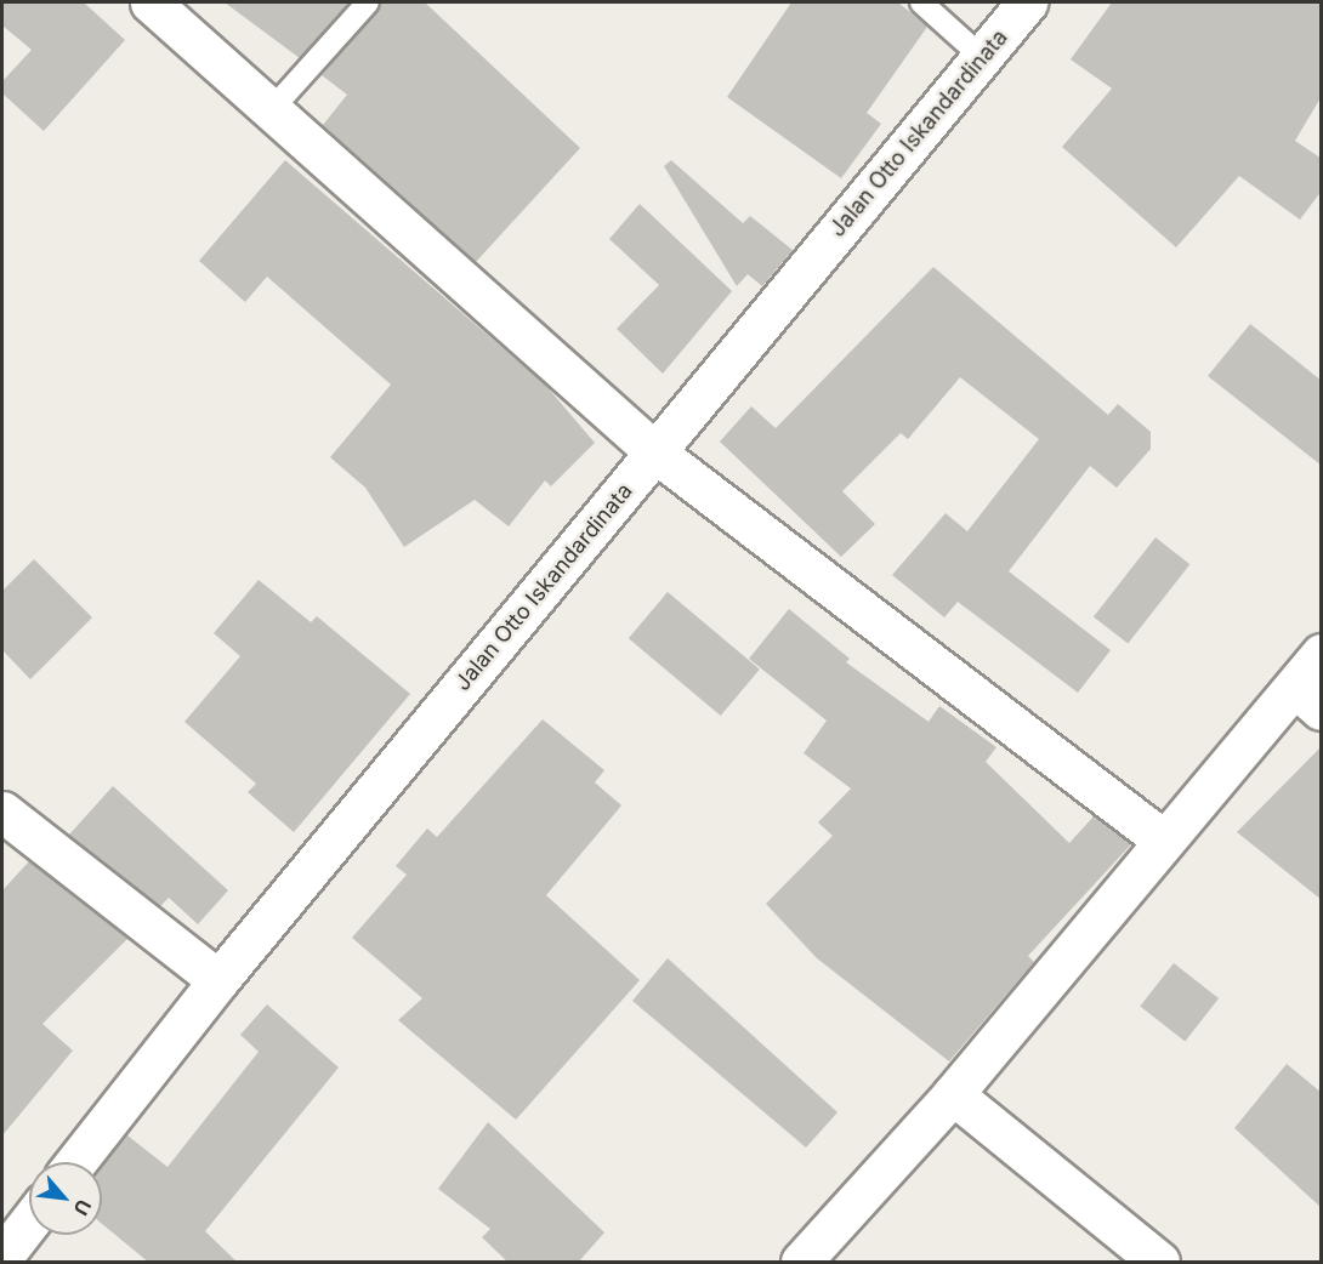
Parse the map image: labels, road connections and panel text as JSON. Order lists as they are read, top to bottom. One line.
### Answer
{"streets":{"street":["Jalan Otto Iskandardinata"]},"north":"bottom right"}
